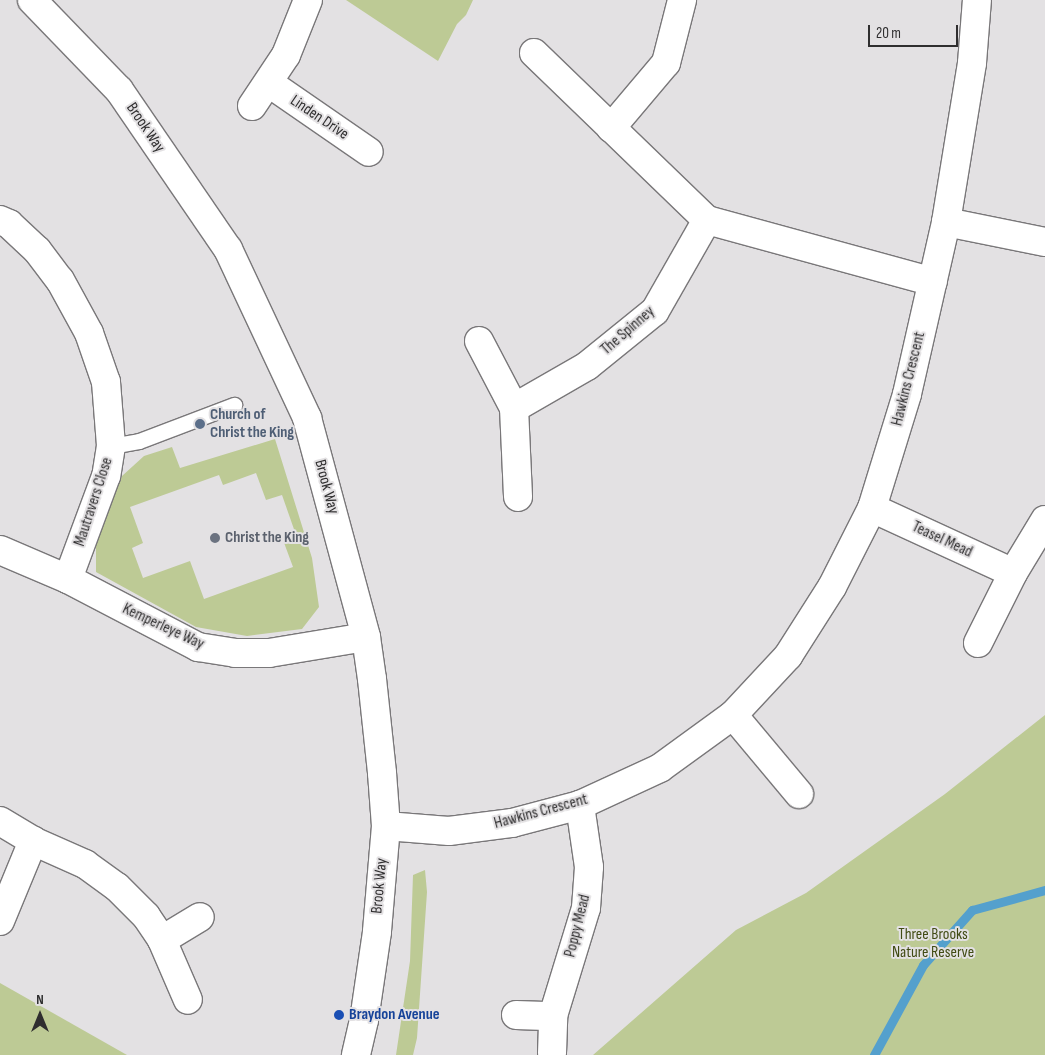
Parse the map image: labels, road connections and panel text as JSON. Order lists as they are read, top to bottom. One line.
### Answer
{"streets":{"street":["Linden Drive","Brook Way","The Spinney","Hawkins Crescent","Mautravers Close","Teasel Mead","Kemperleye Way","Poppy Mead"]},"crossings":[["Brook Way","Hawkins Crescent"],["Brook Way","Kemperleye Way"],["Hawkins Crescent","Teasel Mead"],["Hawkins Crescent","Poppy Mead"],["Mautravers Close","Kemperleye Way"]],"parks":["Three Brooks Nature Reserve"],"places":["Church of Christ the King","Christ the King","Braydon Avenue"],"scale_bar":"20 m","north":"top"}
